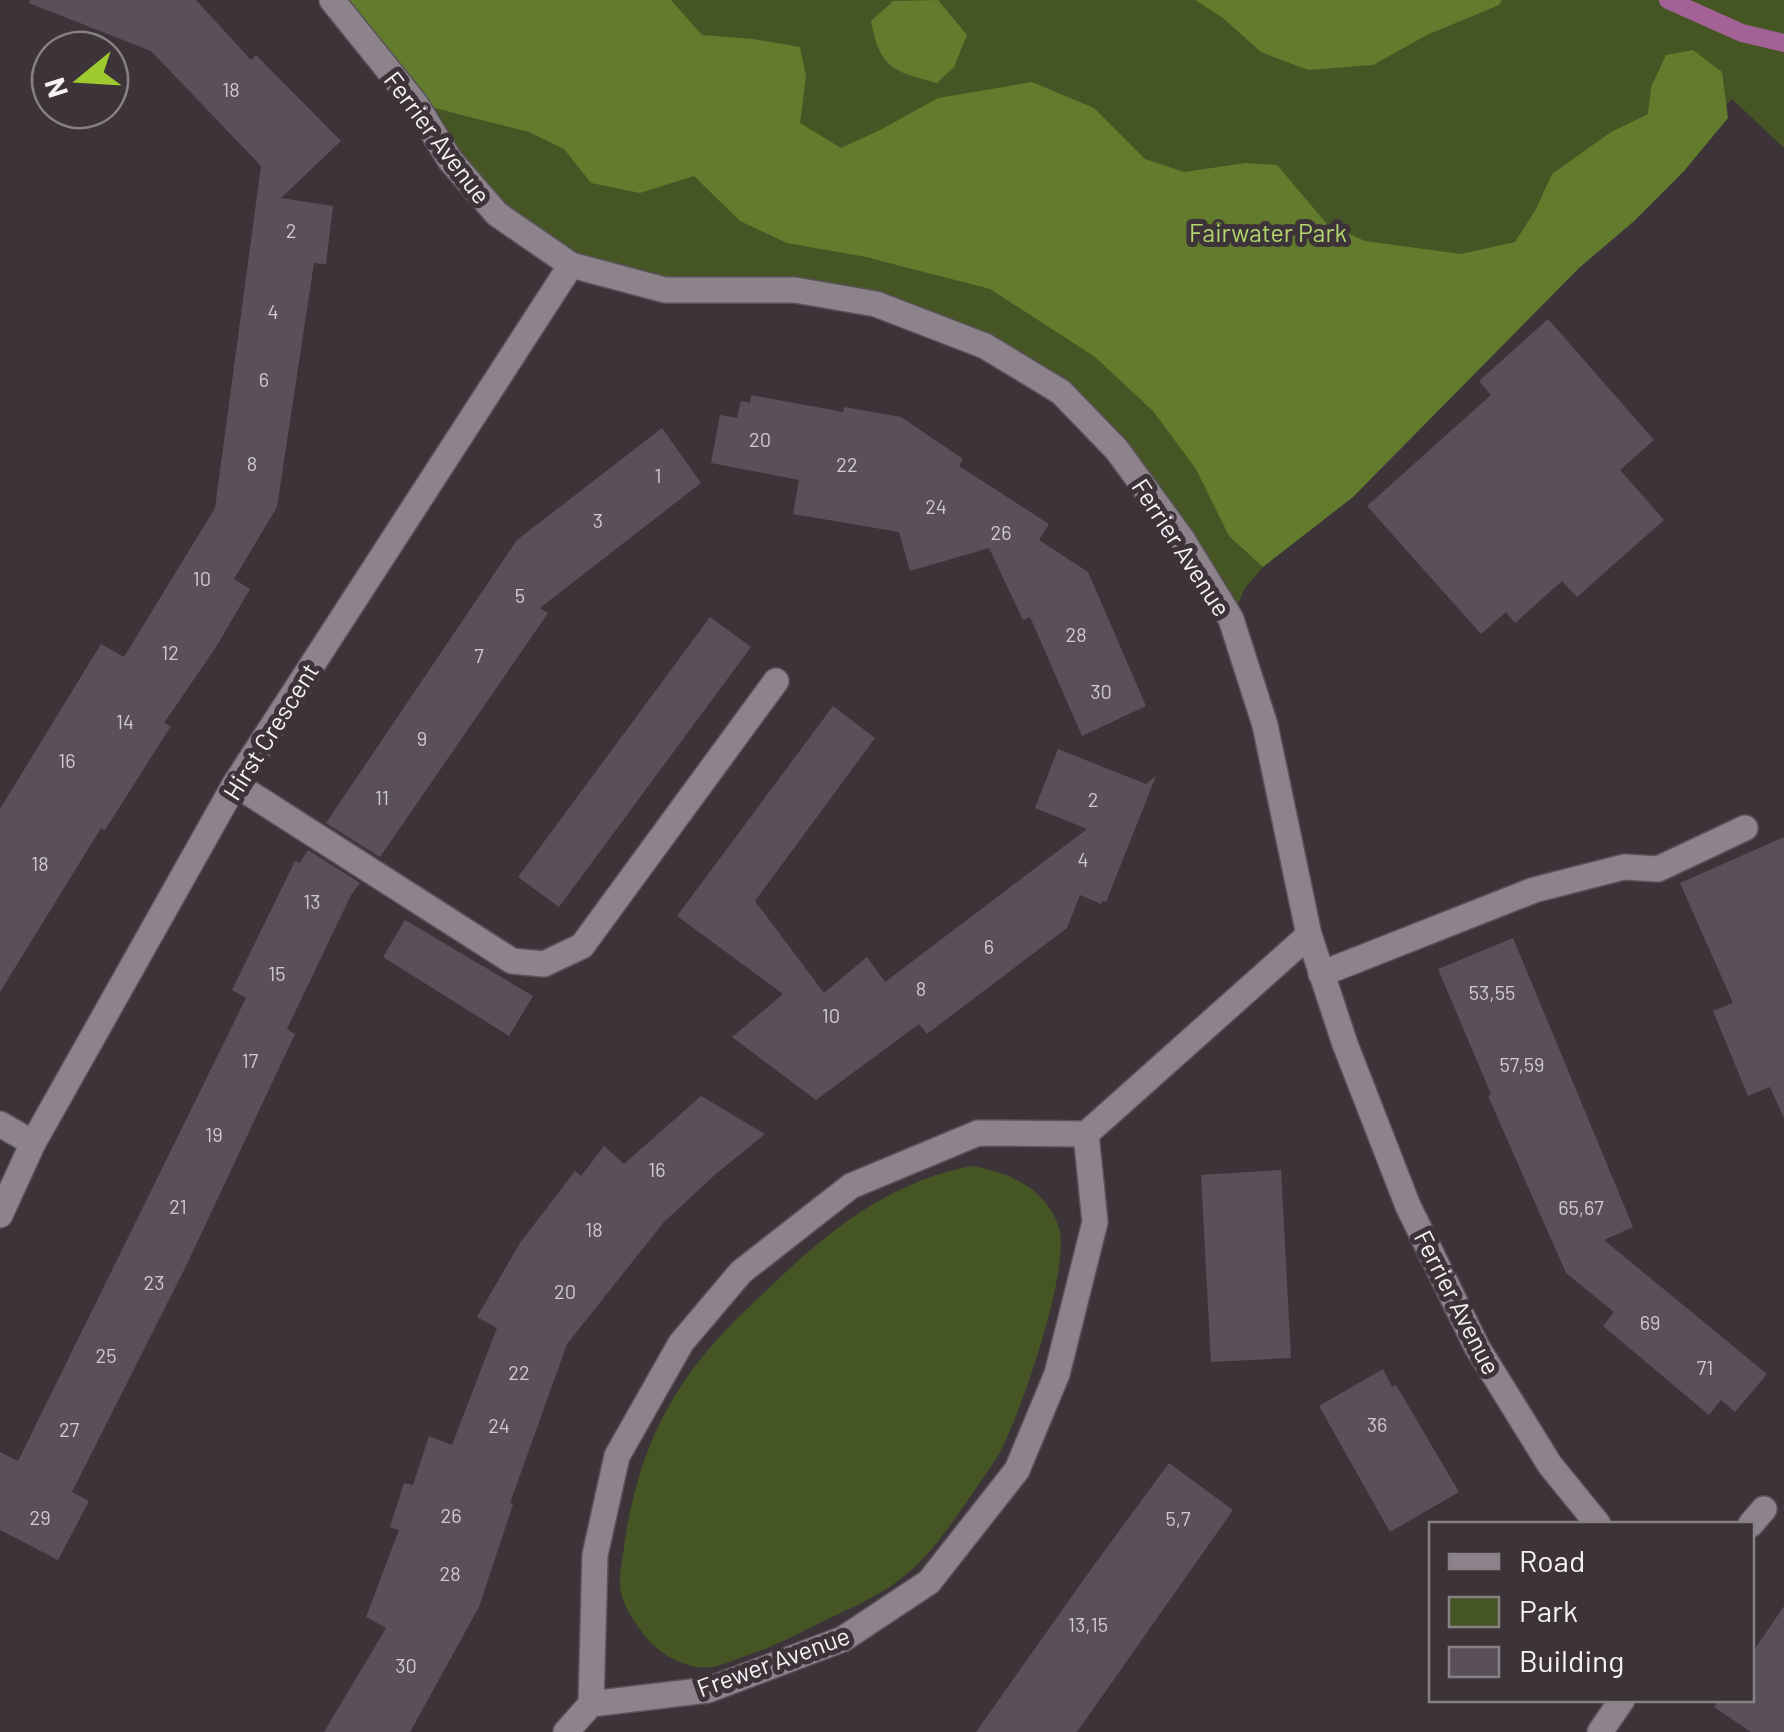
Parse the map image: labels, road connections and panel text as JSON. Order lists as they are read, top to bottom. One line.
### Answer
{"streets":{"street":["Ferrier Avenue","Hirst Crescent","Frewer Avenue"]},"crossings":[["Ferrier Avenue","Hirst Crescent"]],"parks":["Fairwater Park"],"house_numbers":["18","2","4","6","20","8","22","1","24","3","26","10","5","28","12","7","30","14","9","16","11","2","4","18","13","6","15","8","53,55","10","17","57,59","19","16","21","65,67","18","23","20","69","25","71","22","36","24","27","26","29","5,7","28","13,15","30"],"legend":["Road","Park","Building"],"north":"left"}
